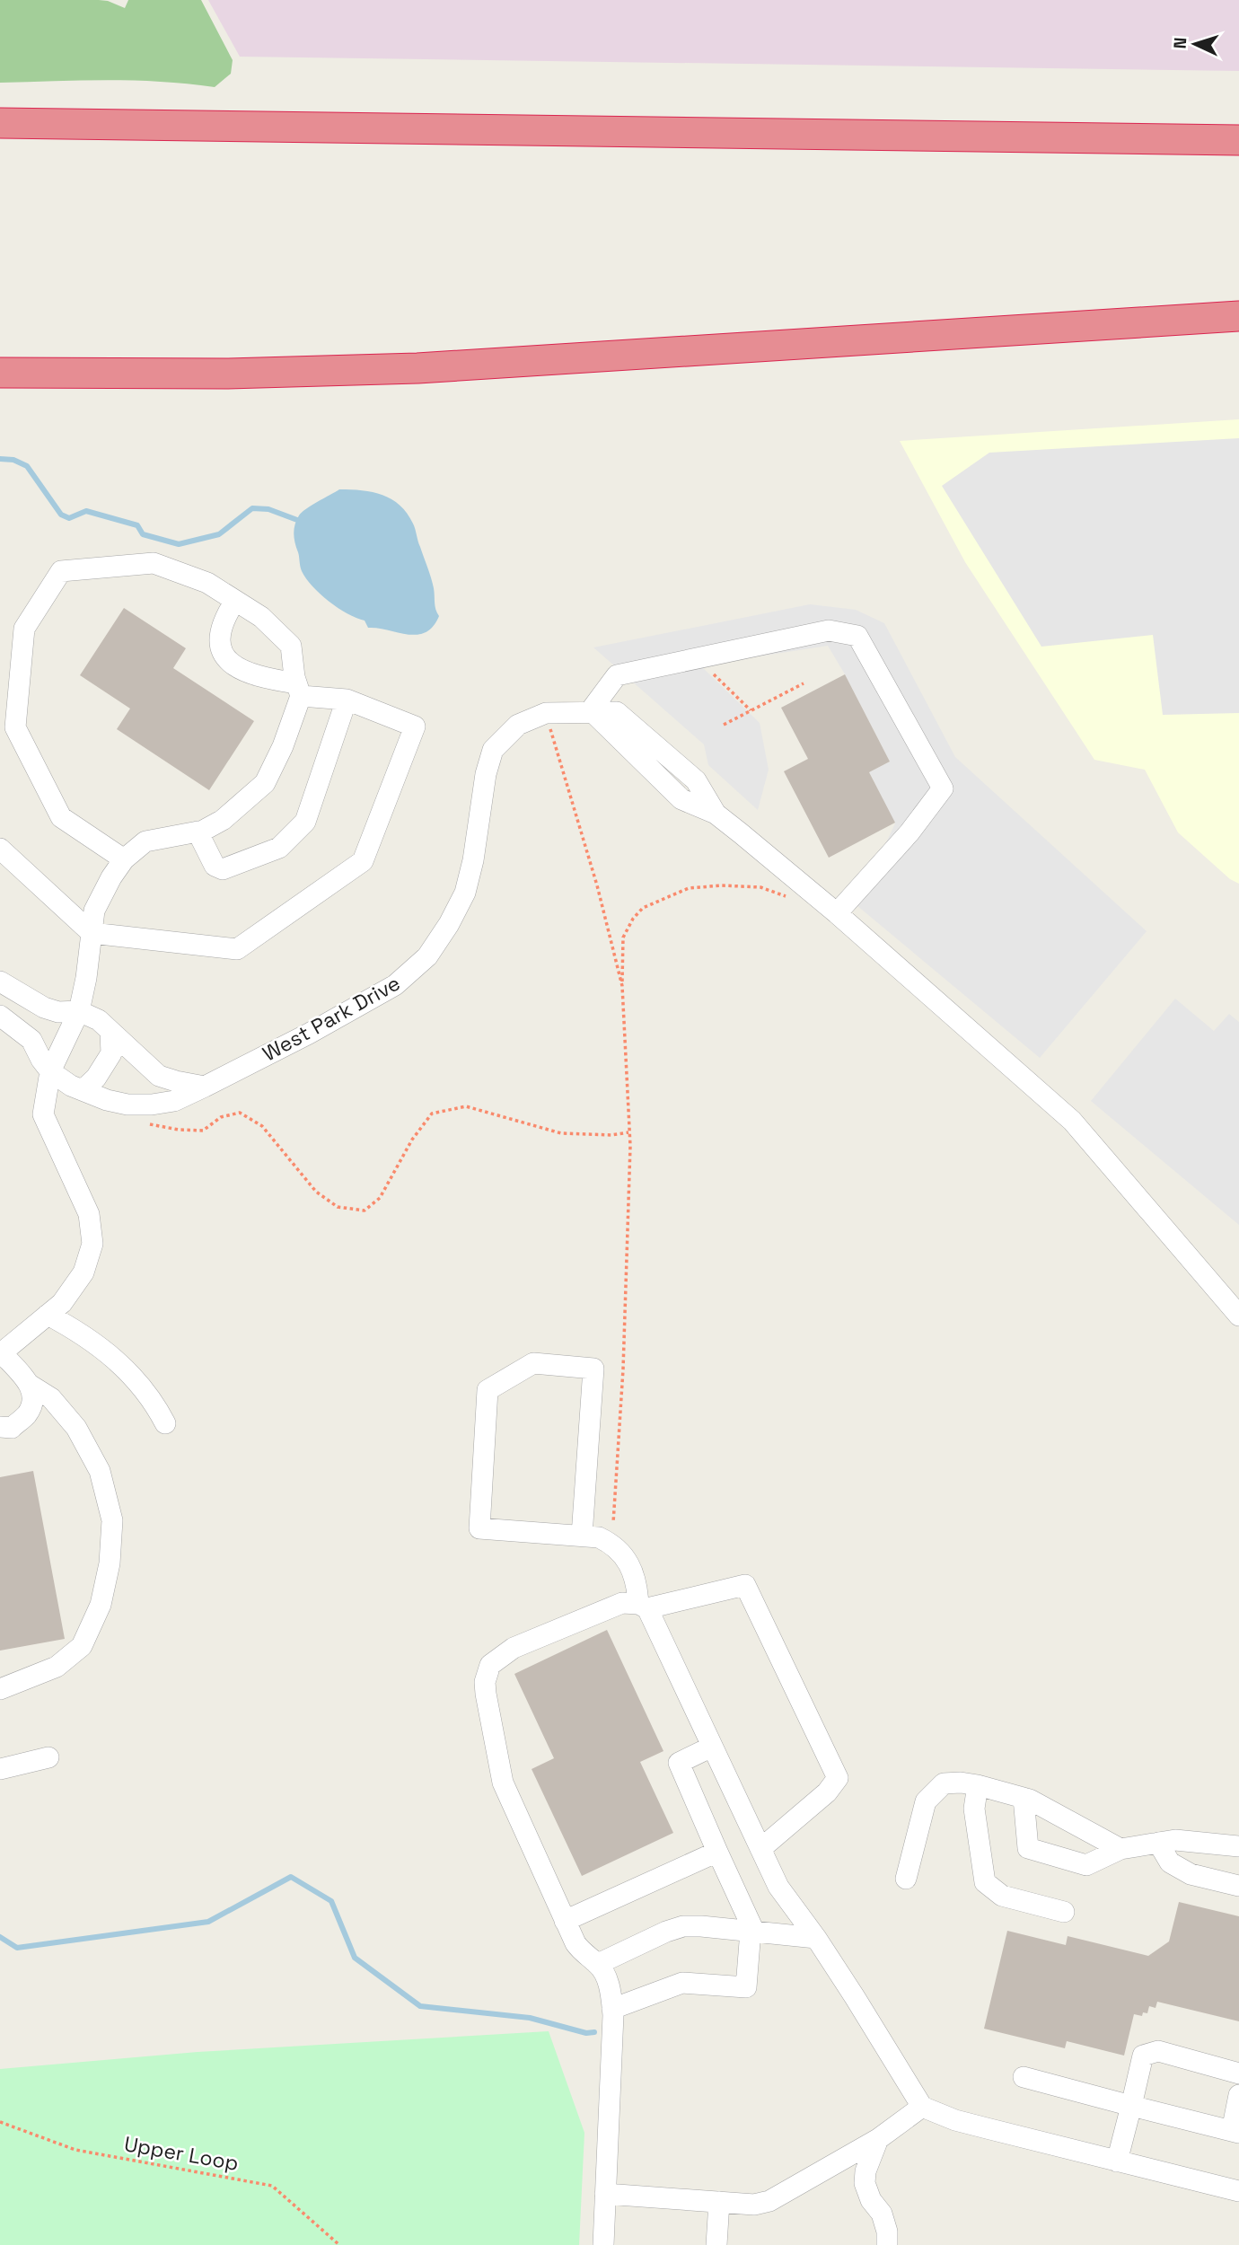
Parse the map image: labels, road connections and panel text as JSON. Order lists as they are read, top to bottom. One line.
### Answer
{"streets":{"street":["West Park Drive"],"path":["Upper Loop"]},"north":"left"}
